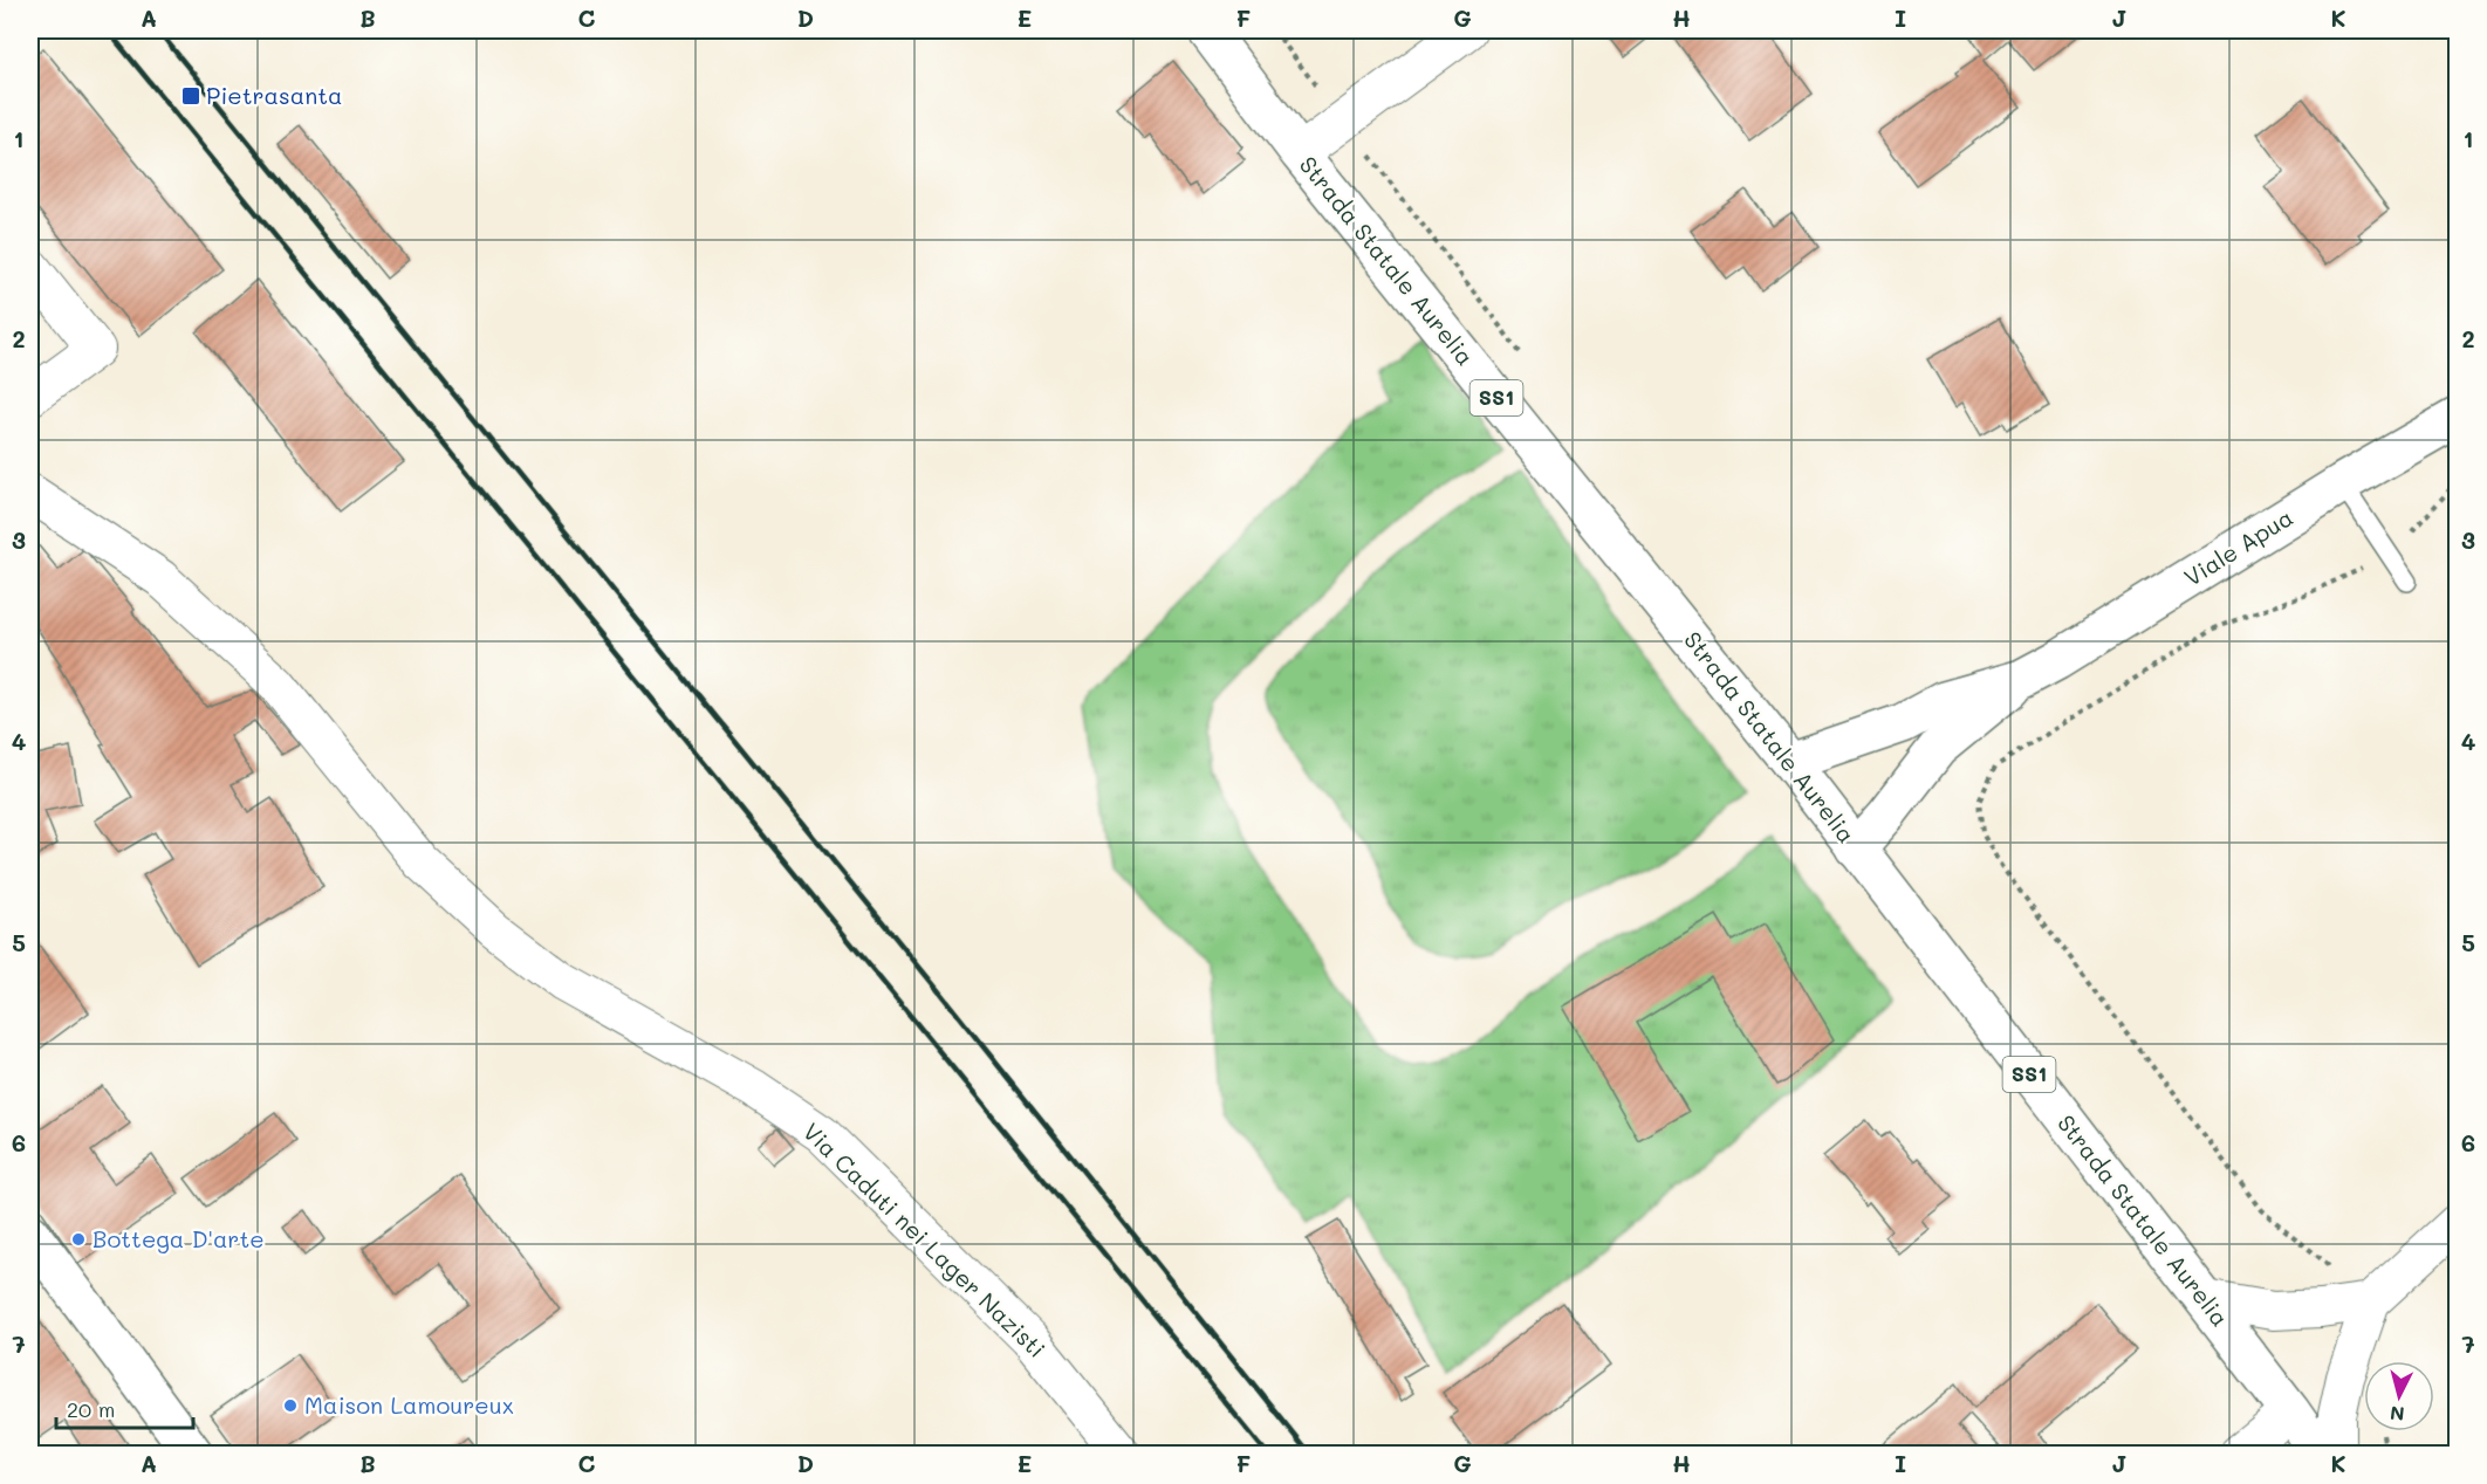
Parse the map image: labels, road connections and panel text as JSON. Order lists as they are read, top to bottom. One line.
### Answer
{"streets":{"main road":["Strada Statale Aurelia","SS1","Viale Apua"],"street":["Via Caduti nei Lager Nazisti"]},"crossings":[["Strada Statale Aurelia","Viale Apua"]],"places":{"transit":["Pietrasanta"],"other":["Bottega D'arte","Maison Lamoureux"]},"scale_bar":"20 m","north":"bottom","grid":{"columns":["A","B","C","D","E","F","G","H","I","J","K"],"rows":["1","2","3","4","5","6","7"]}}
